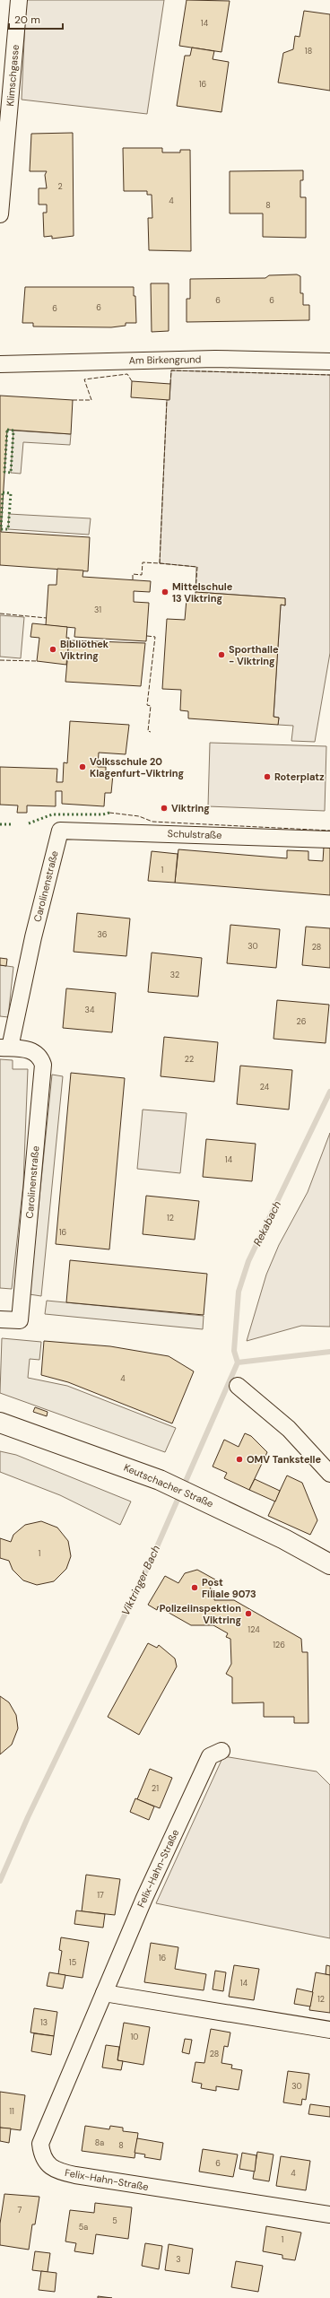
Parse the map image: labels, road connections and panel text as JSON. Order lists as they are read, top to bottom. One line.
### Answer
{"streets":{"main road":["Keutschacher Straße"],"street":["Klimschgasse","Am Birkengrund","Schulstraße","Carolinenstraße","Felix-Hahn-Straße"]},"crossings":[["Schulstraße","Carolinenstraße"]],"water":["Rekabach","Viktringer Bach"],"places":["Mittelschule 13 Viktring","Bibliothek Viktring","Sporthalle - Viktring","Volksschule 20 Klagenfurt-Viktring","Roterplatz","Viktring","OMV Tankstelle","Post Filiale 9073","Polizeiinspektion Viktring"],"house_numbers":["14","18","16","2","4","8","6","6","6","6","31","1","36","30","28","32","34","26","22","24","14","12","16","4","1","124","126","21","17","16","15","14","12","13","10","28","30","11","8a","8","6","4","7","5","5a","1","3"],"scale_bar":"20 m"}
